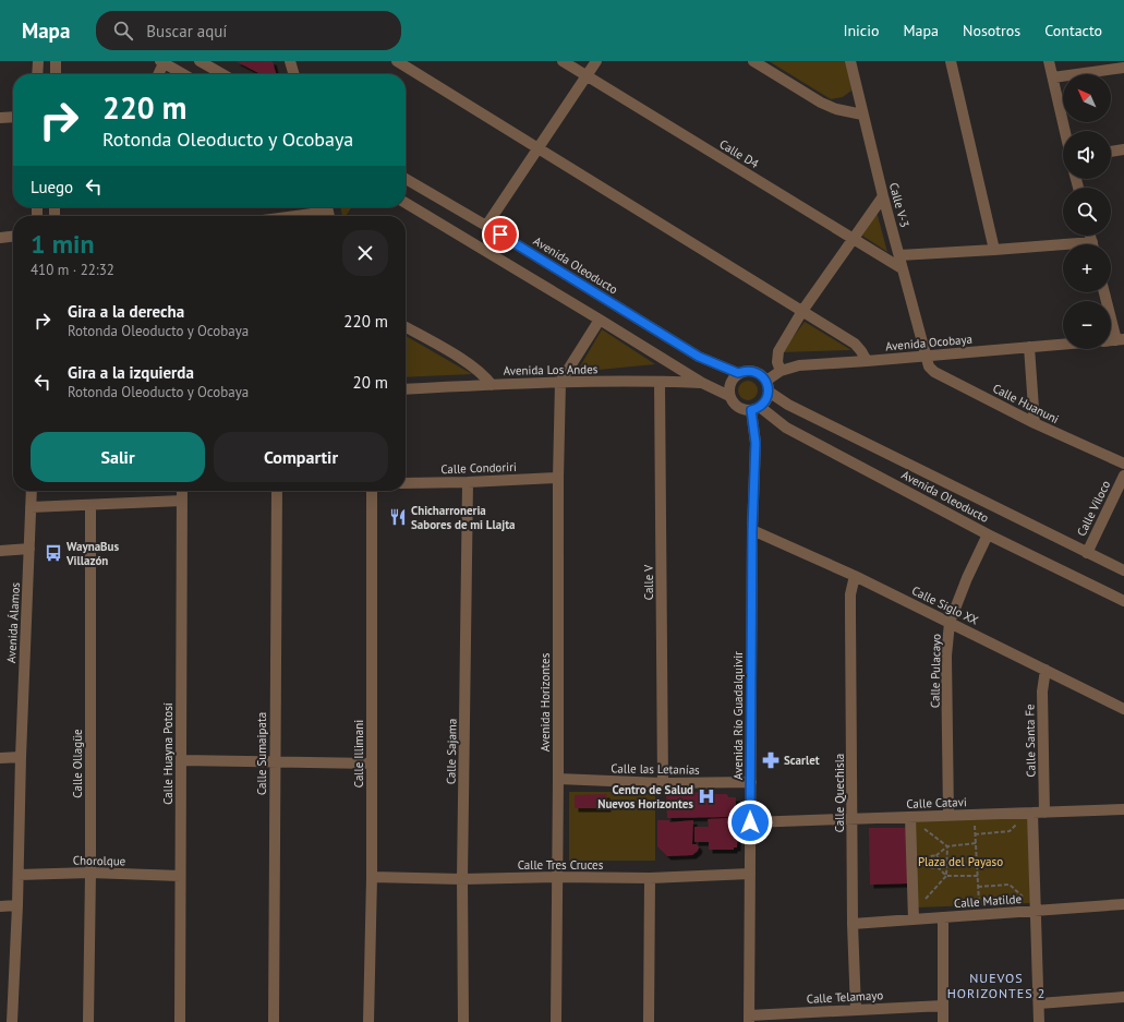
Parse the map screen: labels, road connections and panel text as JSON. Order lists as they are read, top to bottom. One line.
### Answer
{"streets":{"street":["Calle D4","Calle V-3","Avenida Oleoducto","Avenida Ocobaya","Avenida Los Andes","Calle Huanuni","Calle Condoriri","Calle Viloco","Calle V","Calle Siglo XX","Avenida Álamos","Calle Pulacayo","Avenida Horizontes","Avenida Río Guadalquivir","Calle Santa Fe","Calle Sajama","Calle Huayna Potosí","Calle Sumaipata","Calle Illimani","Calle Ollagüe","Calle las Letanías","Calle Quechisla","Calle Catavi","Chorolque","Calle Tres Cruces","Calle Matilde","Calle Telamayo"]},"crossings":[["Calle D4","Calle V-3"],["Calle V-3","Avenida Ocobaya"],["Calle V-3","Calle Huanuni"],["Avenida Oleoducto","Avenida Ocobaya"],["Avenida Oleoducto","Calle Viloco"],["Avenida Oleoducto","Calle Pulacayo"],["Avenida Oleoducto","Avenida Río Guadalquivir"],["Avenida Ocobaya","Calle Huanuni"],["Avenida Ocobaya","Avenida Río Guadalquivir"],["Avenida Los Andes","Calle V"],["Avenida Los Andes","Avenida Horizontes"],["Calle Condoriri","Avenida Horizontes"],["Calle Condoriri","Calle Sajama"],["Calle V","Calle las Letanías"],["Calle Siglo XX","Calle Pulacayo"],["Calle Siglo XX","Avenida Río Guadalquivir"],["Calle Siglo XX","Calle Santa Fe"],["Calle Siglo XX","Calle Quechisla"],["Avenida Álamos","Chorolque"],["Calle Pulacayo","Calle Catavi"],["Avenida Horizontes","Calle las Letanías"],["Avenida Horizontes","Calle Tres Cruces"],["Avenida Río Guadalquivir","Calle las Letanías"],["Avenida Río Guadalquivir","Calle Catavi"],["Avenida Río Guadalquivir","Calle Tres Cruces"],["Avenida Río Guadalquivir","Calle Telamayo"],["Calle Santa Fe","Calle Catavi"],["Calle Sajama","Calle Tres Cruces"],["Calle Huayna Potosí","Chorolque"],["Calle Illimani","Calle Tres Cruces"],["Calle Ollagüe","Chorolque"],["Calle Quechisla","Calle Catavi"],["Calle Quechisla","Calle Matilde"],["Calle Quechisla","Calle Telamayo"]],"districts":["NUEVOS HORIZONTES 2"],"parks":["Plaza del Payaso"],"places":{"restaurant":["Chicharroneria Sabores de mi Llajta"],"bus stop":["WaynaBus Villazón"],"pharmacy":["Scarlet"],"hospital":["Centro de Salud Nuevos Horizontes"]},"north":"top left","page":{"header":"Mapa","search":"Buscar aquí","nav":["Inicio","Mapa","Nosotros","Contacto"],"map_buttons":["+","−"],"turn":["220 m","Rotonda Oleoducto y Ocobaya"],"then":"Luego","heading":["1 min","410 m · 22:32"],"list":[{"name":"Gira a la derecha","note":"Rotonda Oleoducto y Ocobaya","value":"220 m"},{"name":"Gira a la izquierda","note":"Rotonda Oleoducto y Ocobaya","value":"20 m"}],"buttons":["Salir","Compartir"]}}
